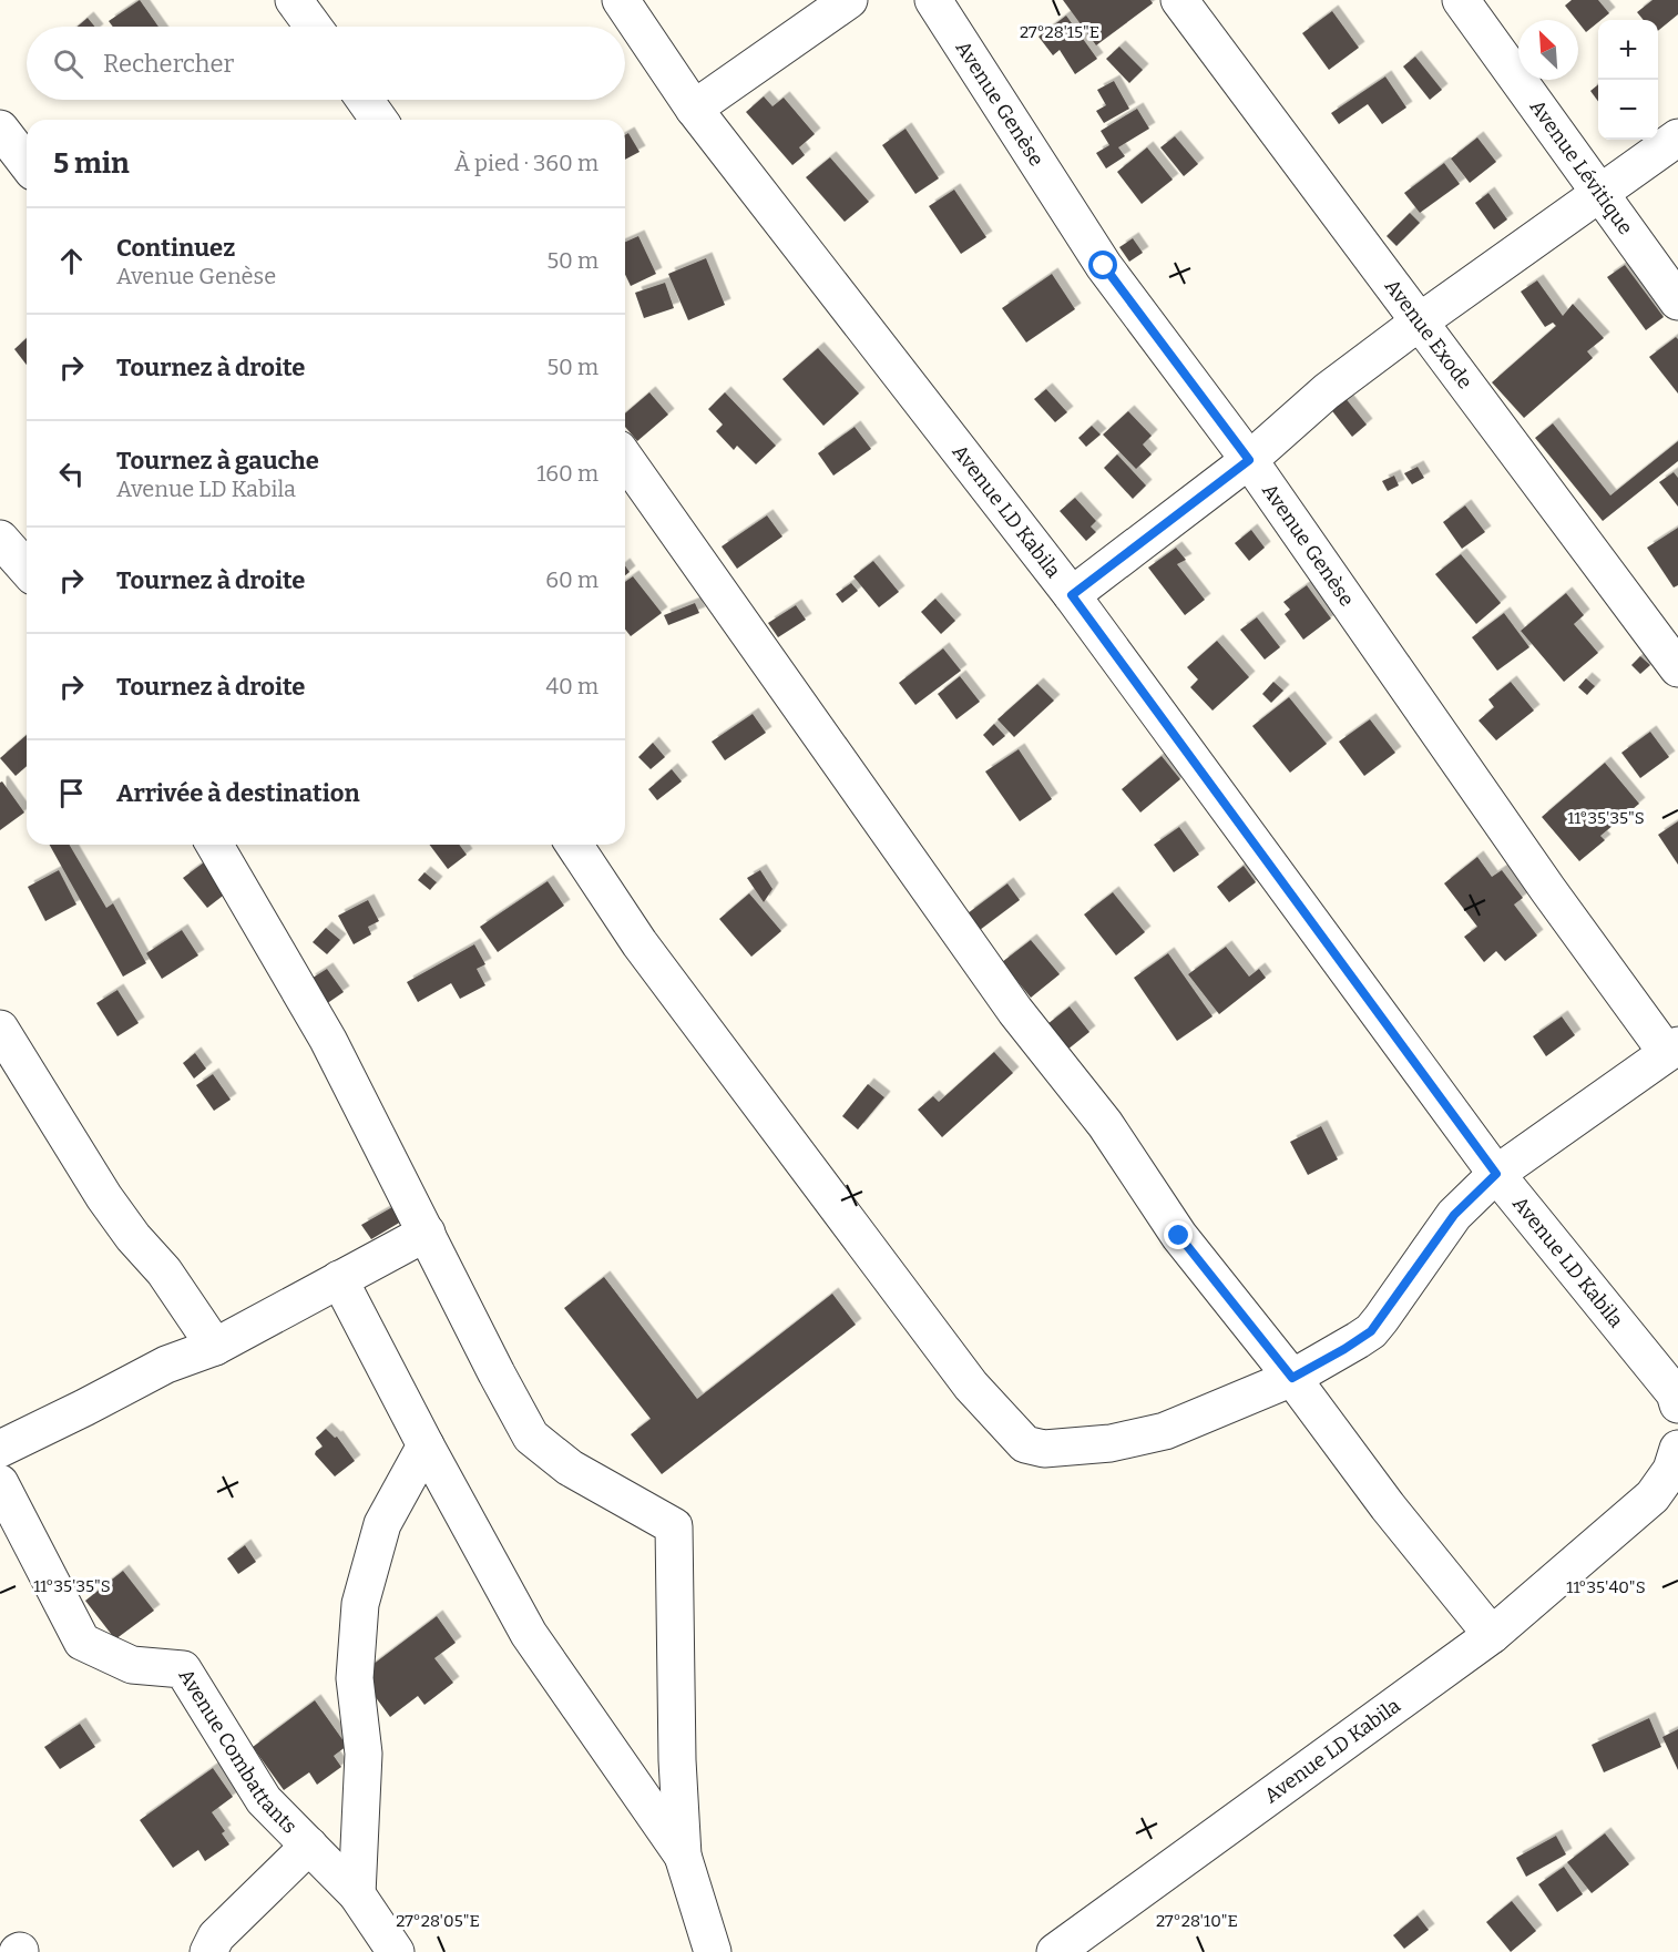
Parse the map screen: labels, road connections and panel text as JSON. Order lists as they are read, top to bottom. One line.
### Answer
{"streets":{"street":["Avenue Genèse","Avenue Lévitique","Avenue Exode","Avenue LD Kabila","Avenue Combattants"]},"north":"top left","page":{"map_buttons":["+","−"],"search":"Rechercher","heading":["5 min","À pied · 360 m"],"list":[["Continuez","Avenue Genèse","50 m"],["Tournez à droite","50 m"],["Tournez à gauche","Avenue LD Kabila","160 m"],["Tournez à droite","60 m"],["Tournez à droite","40 m"],"Arrivée à destination"]},"coordinates":["27°28'15\"E","11°35'35\"S","11°35'40\"S","27°28'05\"E","27°28'10\"E"]}
